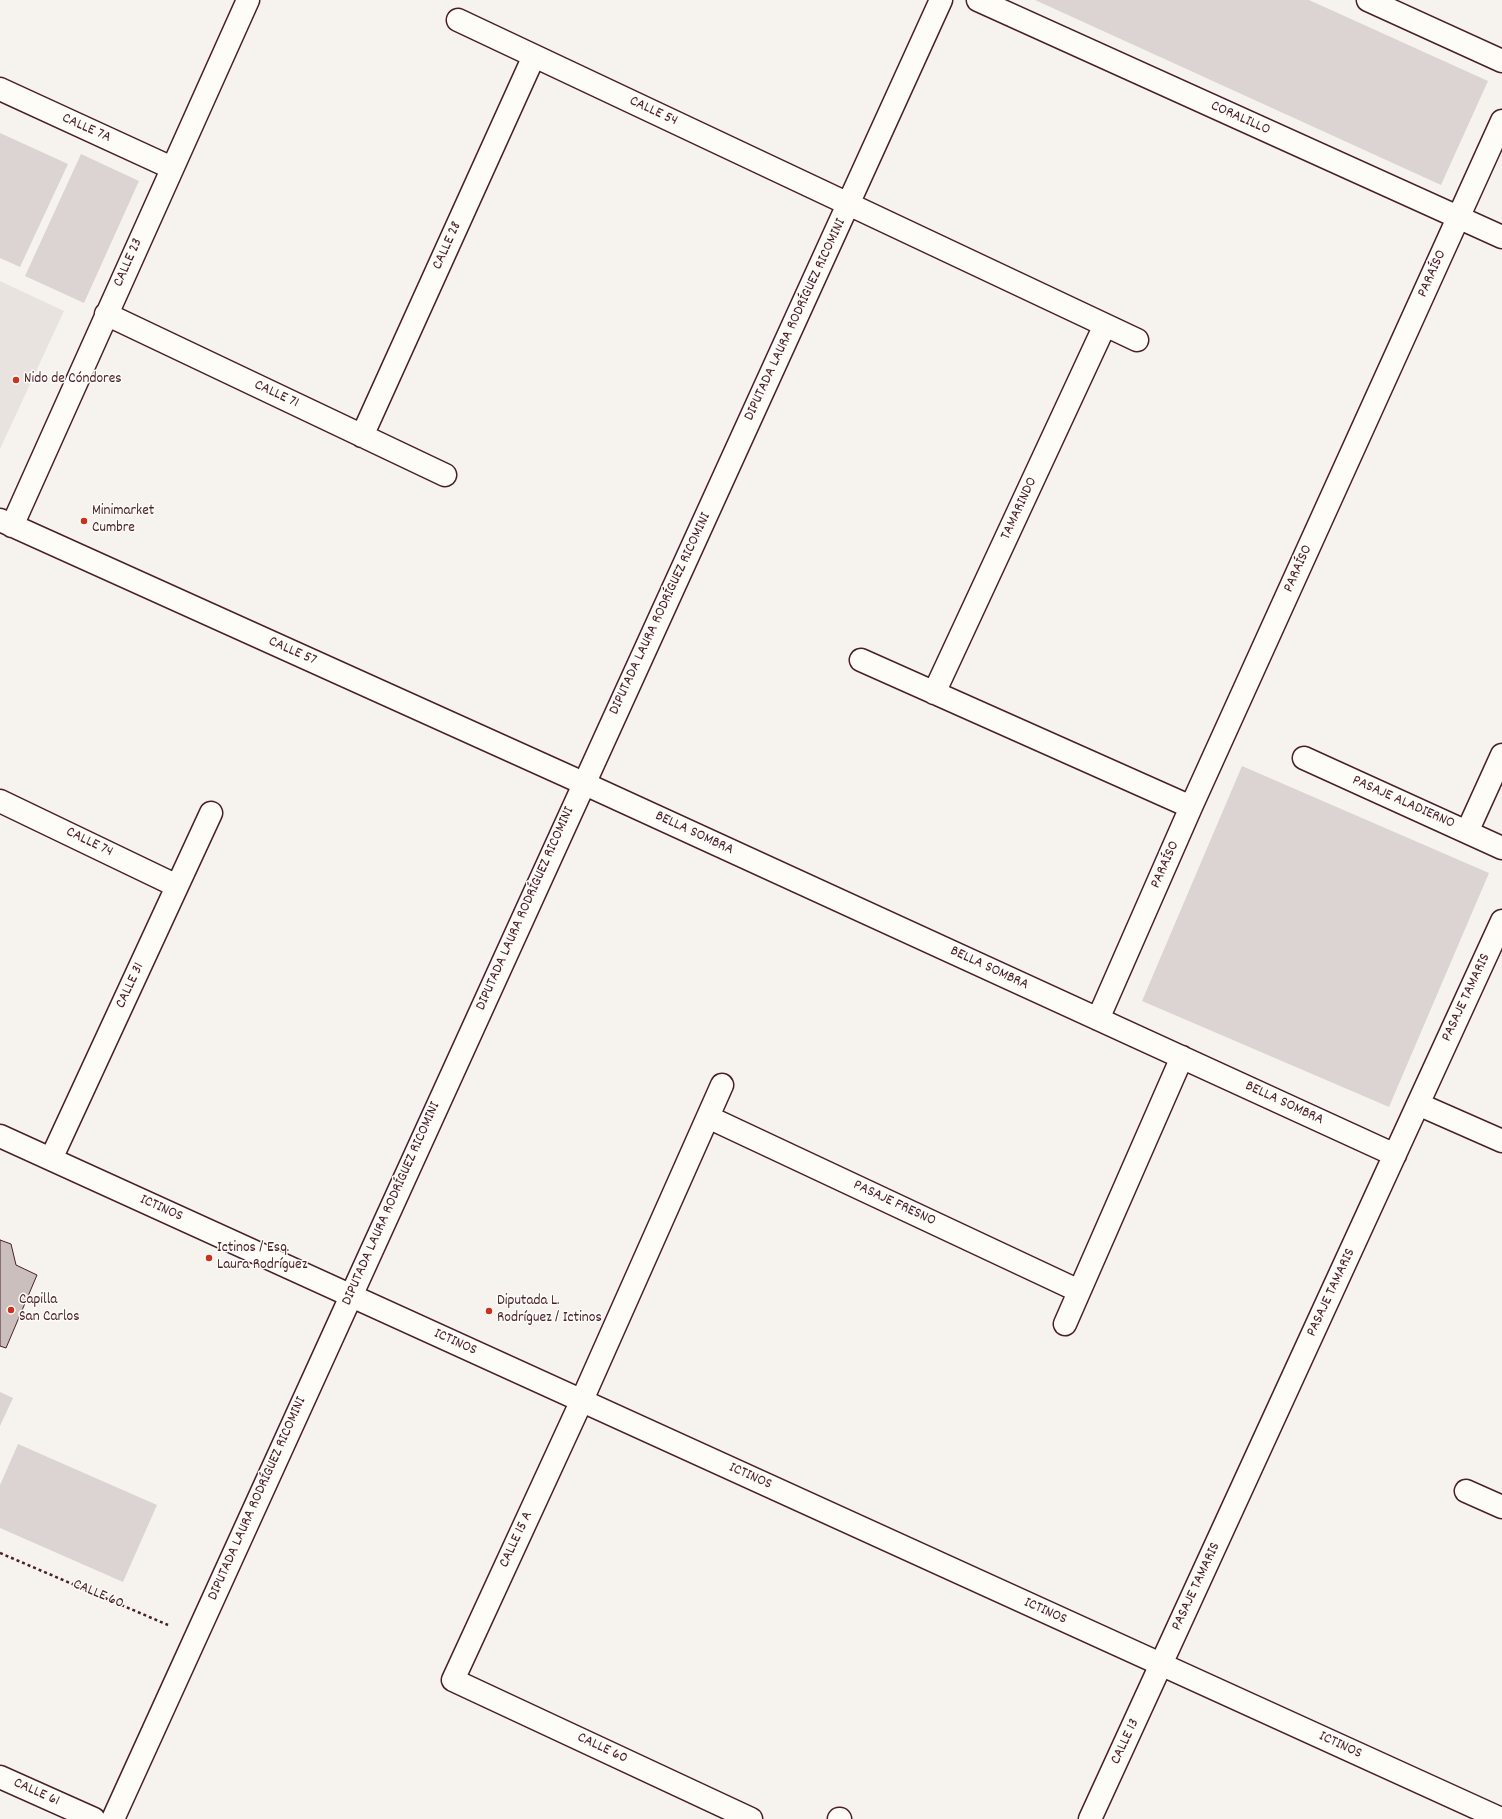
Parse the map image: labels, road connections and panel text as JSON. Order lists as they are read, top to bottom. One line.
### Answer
{"streets":{"street":["CALLE 54","CORALILLO","CALLE 7A","CALLE 28","CALLE 23","PARAÍSO","DIPUTADA LAURA RODRÍGUEZ RICOMINI","CALLE 71","TAMARINDO","CALLE 57","PASAJE ALADIERNO","BELLA SOMBRA","CALLE 74","CALLE 31","PASAJE TAMARIS","PASAJE FRESNO","ICTINOS","CALLE 15 A","CALLE 60","CALLE 13","CALLE 61"]},"crossings":[["CALLE 54","CALLE 28"],["CALLE 54","DIPUTADA LAURA RODRÍGUEZ RICOMINI"],["CORALILLO","PARAÍSO"],["CALLE 7A","CALLE 23"],["CALLE 28","CALLE 71"],["CALLE 23","CALLE 71"],["CALLE 23","CALLE 57"],["PARAÍSO","BELLA SOMBRA"],["DIPUTADA LAURA RODRÍGUEZ RICOMINI","CALLE 57"],["DIPUTADA LAURA RODRÍGUEZ RICOMINI","BELLA SOMBRA"],["DIPUTADA LAURA RODRÍGUEZ RICOMINI","ICTINOS"],["DIPUTADA LAURA RODRÍGUEZ RICOMINI","CALLE 60"],["CALLE 57","BELLA SOMBRA"],["BELLA SOMBRA","PASAJE TAMARIS"],["CALLE 74","CALLE 31"],["CALLE 31","ICTINOS"],["PASAJE TAMARIS","ICTINOS"],["PASAJE TAMARIS","CALLE 13"],["ICTINOS","CALLE 15 A"],["ICTINOS","CALLE 13"],["CALLE 15 A","CALLE 60"]],"places":["Nido de Cóndores","Minimarket Cumbre","Ictinos / Esq. Laura Rodríguez","Capilla San Carlos","Diputada L. Rodríguez / Ictinos"]}
